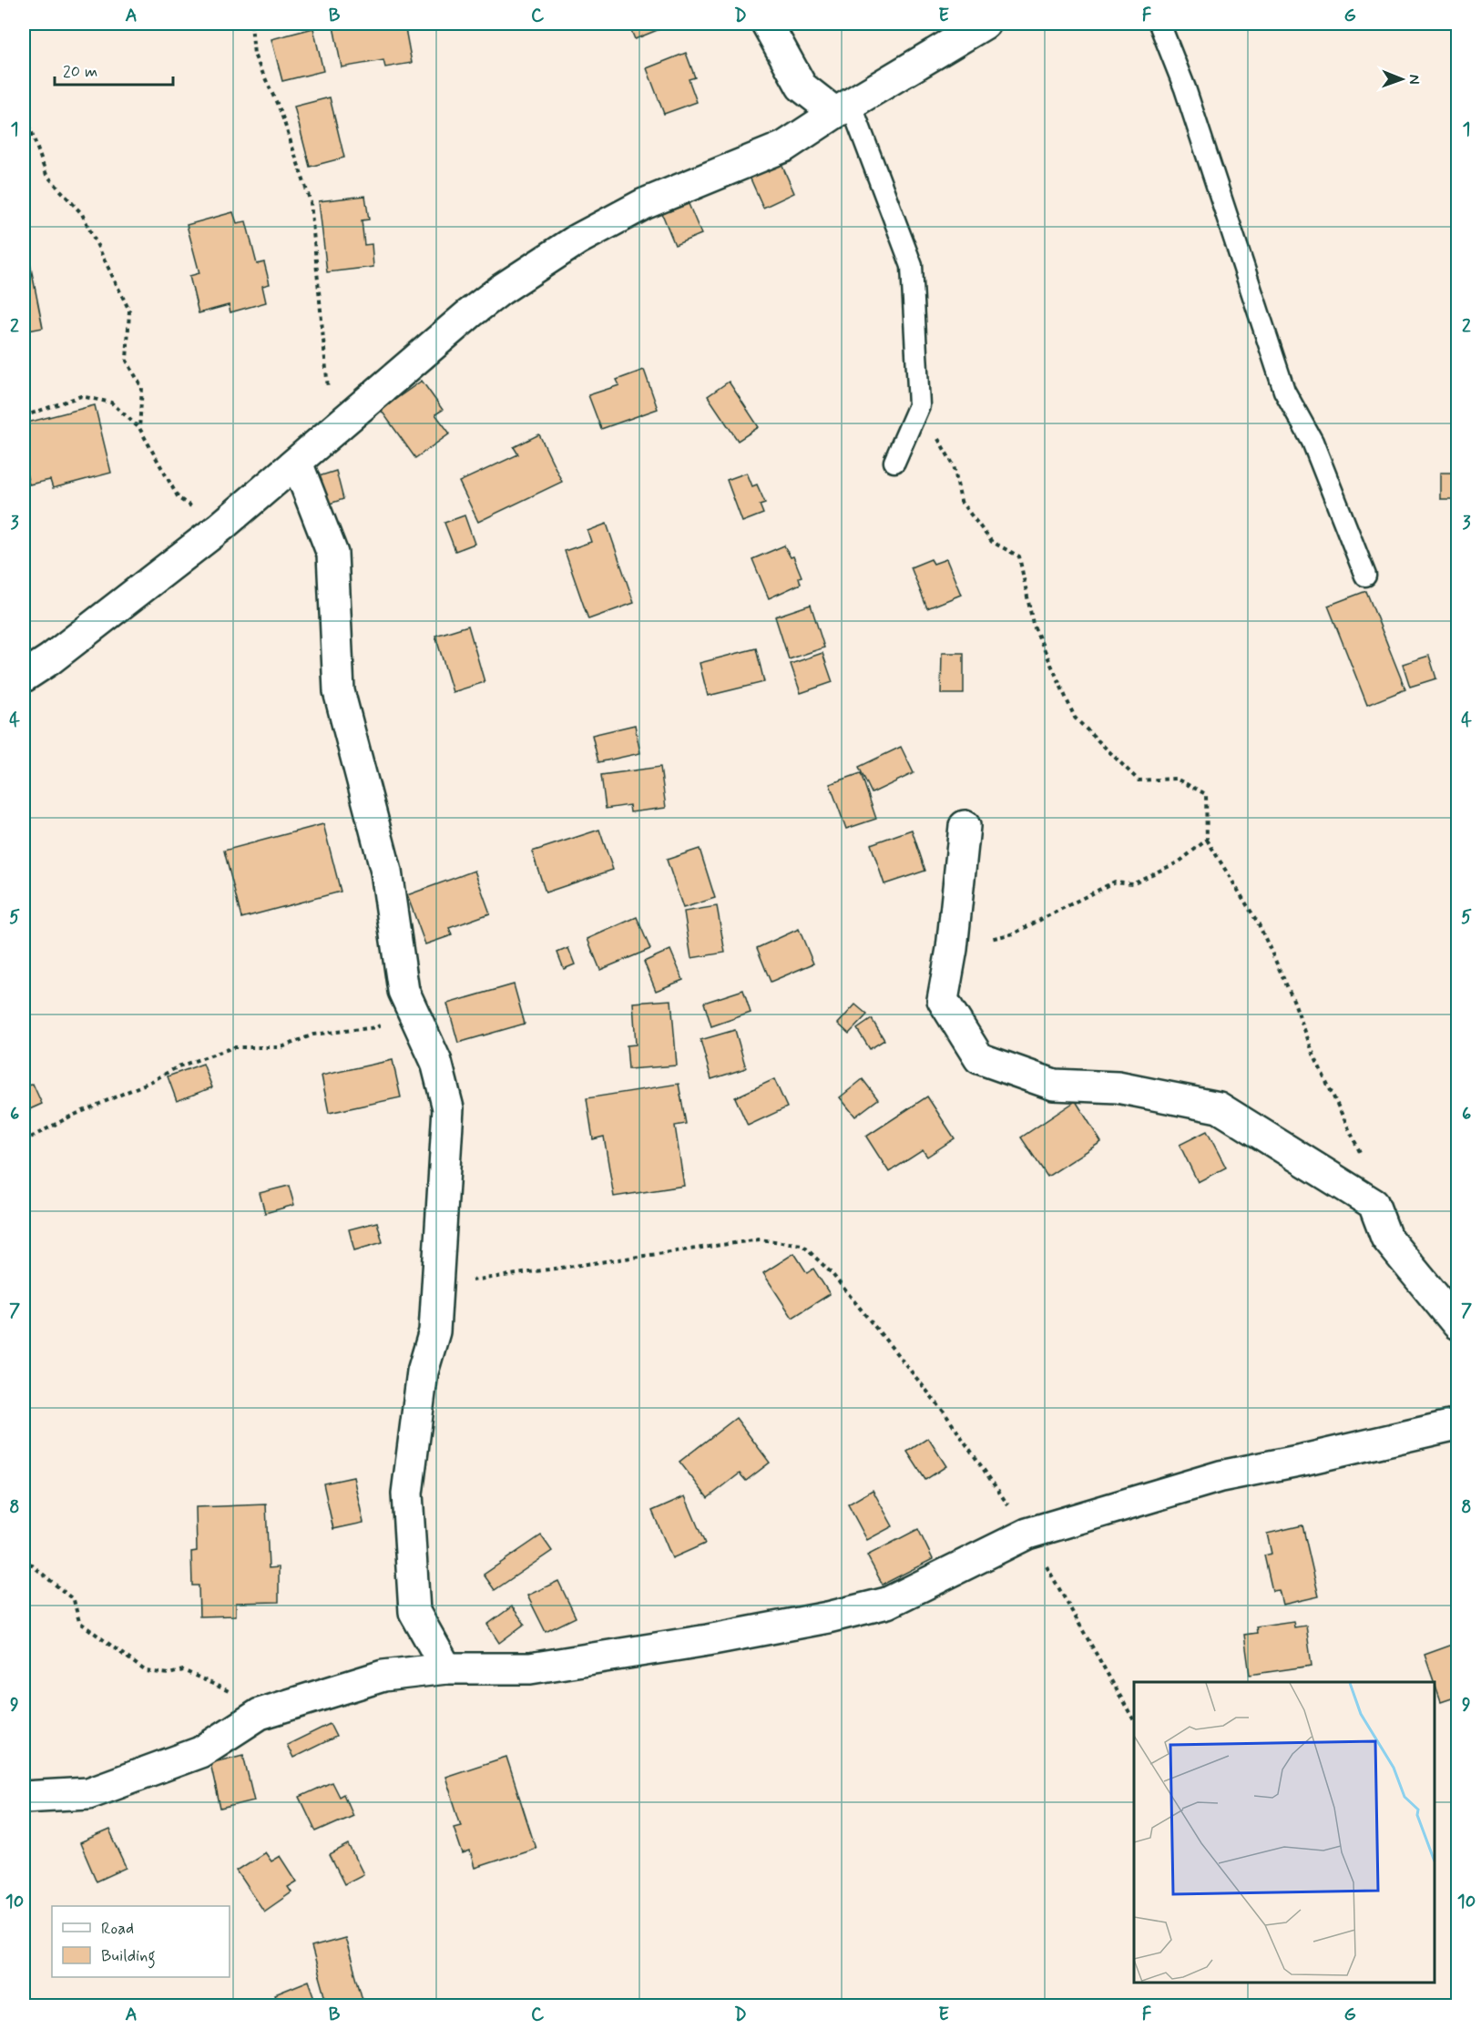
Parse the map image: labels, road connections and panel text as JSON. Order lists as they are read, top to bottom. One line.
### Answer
{"legend":["Road","Building"],"scale_bar":"20 m","north":"right","grid":{"columns":["A","B","C","D","E","F","G"],"rows":["1","2","3","4","5","6","7","8","9","10"]}}
